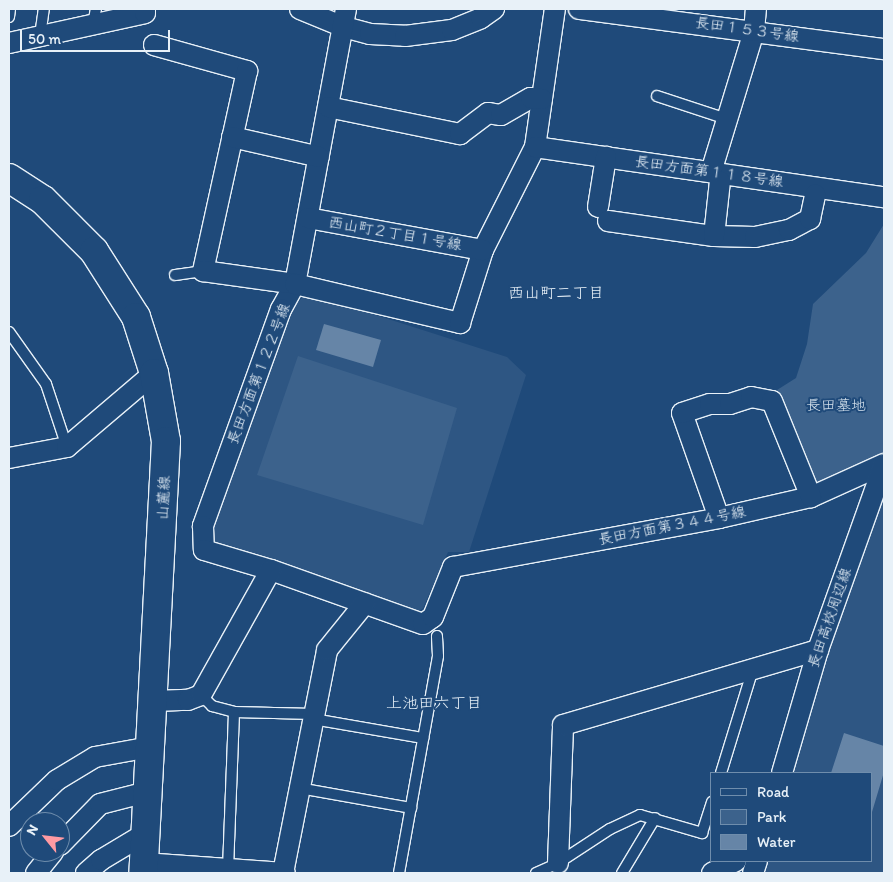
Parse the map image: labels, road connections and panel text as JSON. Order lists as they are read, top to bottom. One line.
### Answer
{"streets":{"main road":["山麓線"],"street":["長田１５３号線","長田方面第１１８号線","西山町２丁目１号線","長田方面第１２２号線","長田方面第３４４号線","長田高校周辺線"]},"crossings":[["長田方面第１１８号線","長田方面第１２２号線"],["西山町２丁目１号線","長田方面第１２２号線"],["長田方面第３４４号線","長田高校周辺線"]],"districts":["西山町二丁目","上池田六丁目"],"parks":["長田墓地"],"legend":["Road","Park","Water"],"scale_bar":"50 m","north":"top left"}
